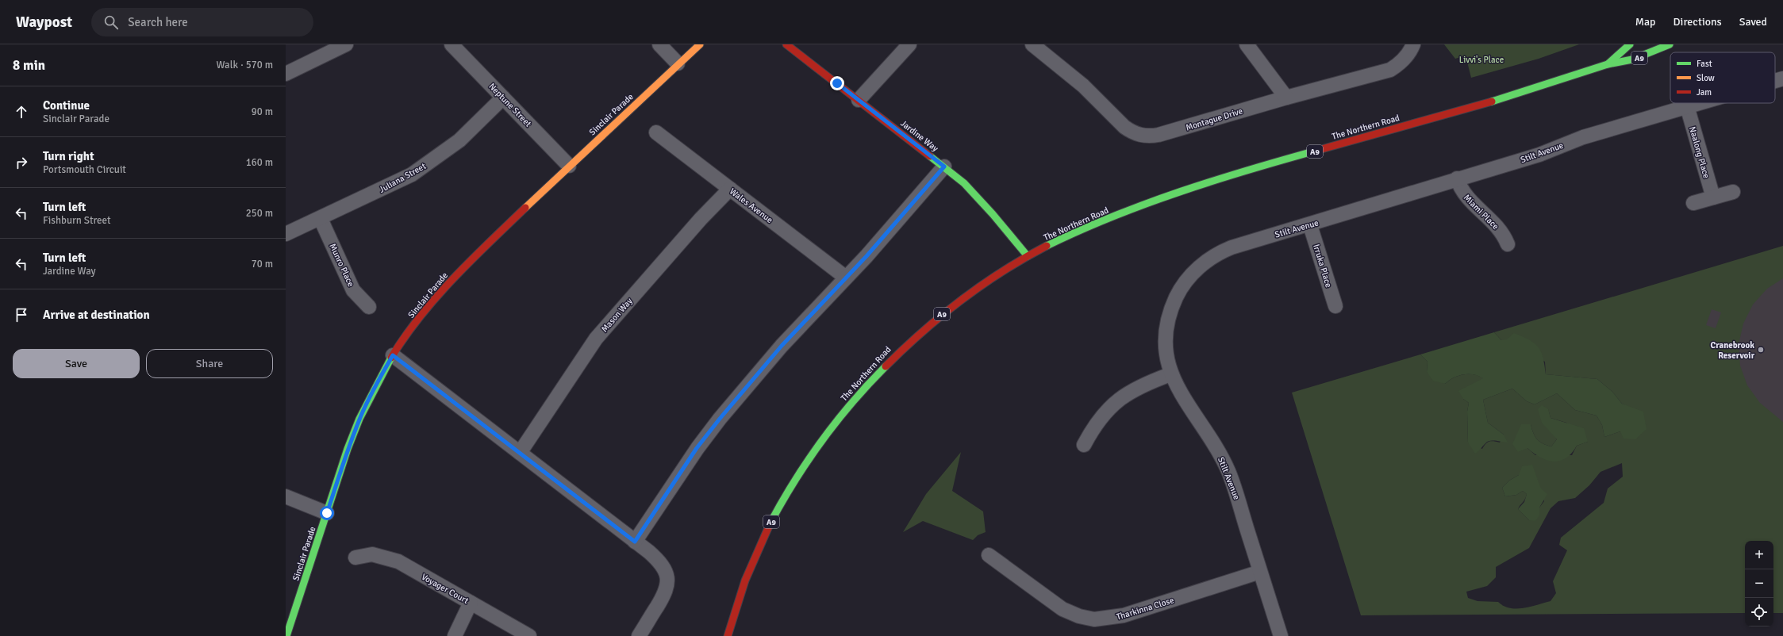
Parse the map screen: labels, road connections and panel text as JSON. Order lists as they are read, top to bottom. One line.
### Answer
{"streets":{"main road":["A9","Sinclair Parade","The Northern Road","Jardine Way"],"street":["Neptune Street","Montague Drive","Stilt Avenue","Naalong Place","Juliana Street","Wales Avenue","Miami Place","Munro Place","Irruka Place","Mason Way","Voyager Court","Tharkinna Close"]},"crossings":[["Neptune Street","Sinclair Parade"],["Neptune Street","Juliana Street"],["The Northern Road","Jardine Way"],["Stilt Avenue","Naalong Place"],["Stilt Avenue","Miami Place"],["Stilt Avenue","Irruka Place"],["Stilt Avenue","Tharkinna Close"],["Juliana Street","Munro Place"],["Wales Avenue","Mason Way"]],"parks":["Livvi's Place"],"places":["Cranebrook Reservoir"],"legend":["Fast","Slow","Jam"],"page":{"header":"Waypost","search":"Search here","nav":["Map","Directions","Saved"],"heading":["8 min","Walk · 570 m"],"list":[["Continue","Sinclair Parade","90 m"],["Turn right","Portsmouth Circuit","160 m"],["Turn left","Fishburn Street","250 m"],["Turn left","Jardine Way","70 m"],"Arrive at destination"],"buttons":["Save","Share"],"map_buttons":["+","−"]}}
